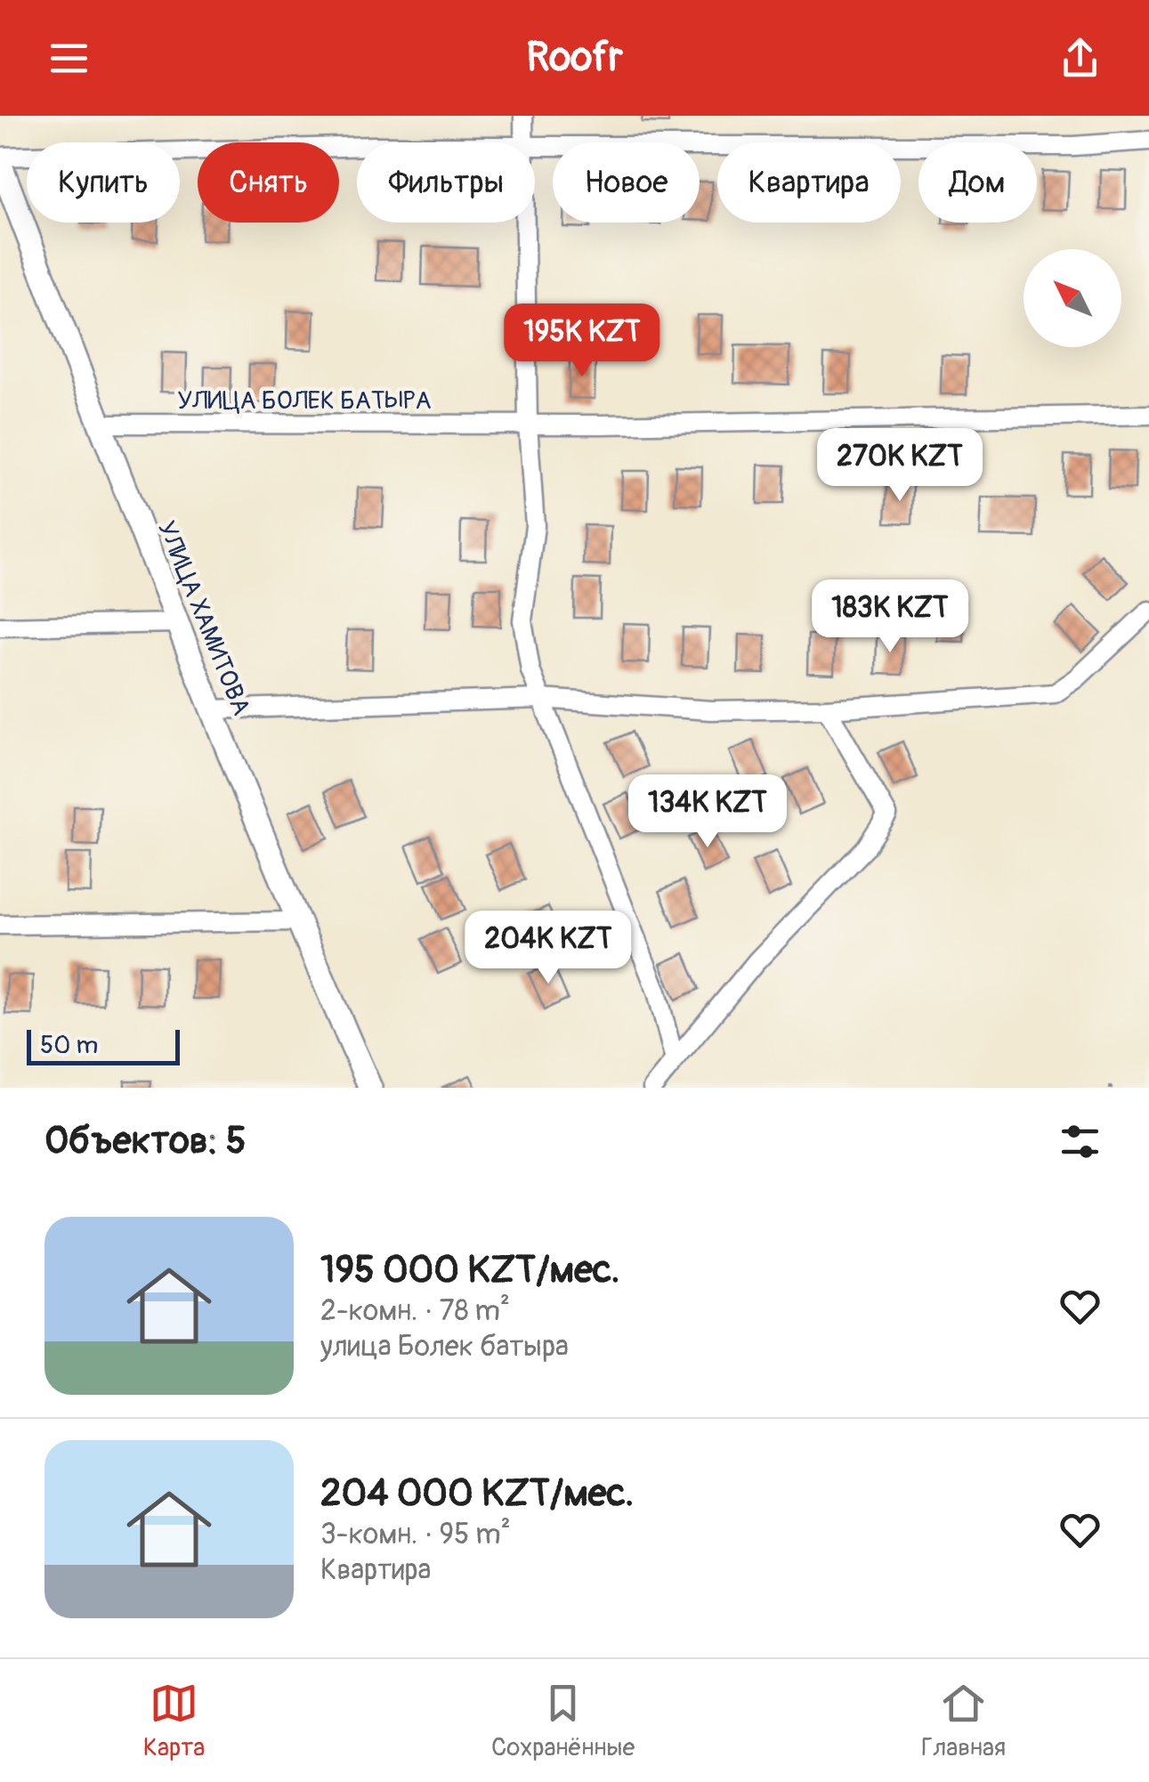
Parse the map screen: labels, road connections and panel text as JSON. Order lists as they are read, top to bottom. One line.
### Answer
{"streets":{"street":["УЛИЦА БОЛЕК БАТЫРА","УЛИЦА ХАМИТОВА"]},"crossings":[["УЛИЦА БОЛЕК БАТЫРА","УЛИЦА ХАМИТОВА"]],"scale_bar":"50 m","north":"top left","page":{"header":"Roofr","chip":["Купить","Снять","Фильтры","Новое","Квартира","Дом"],"price":["195K KZT","270K KZT","183K KZT","134K KZT","204K KZT"],"scale":"50 m","heading":"Объектов: 5","list":[{"name":"195 000 KZT/мес.","note":"2-комн. · 78 m² · улица Болек батыра"},{"name":"204 000 KZT/мес.","note":"3-комн. · 95 m² · Квартира"}],"tabs":["Карта","Сохранённые","Главная"]}}
